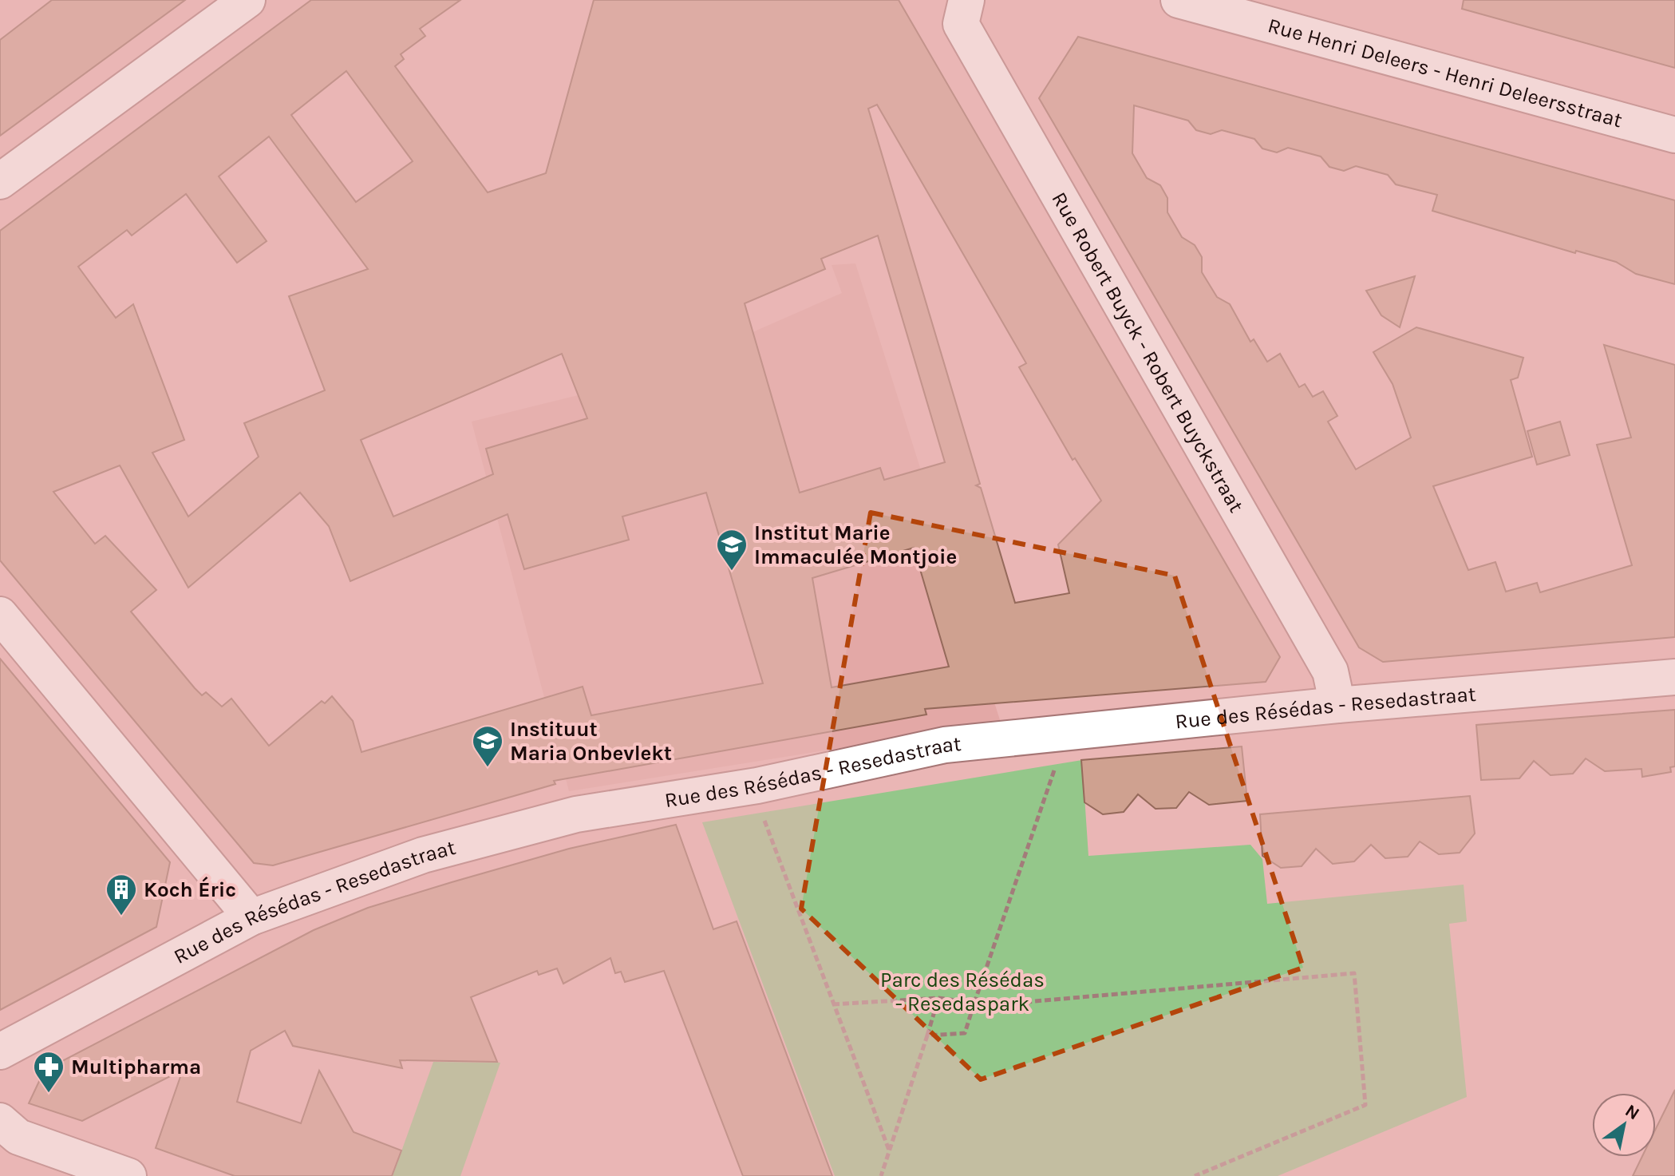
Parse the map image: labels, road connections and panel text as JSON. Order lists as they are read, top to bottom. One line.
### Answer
{"streets":{"street":["Rue Henri Deleers - Henri Deleersstraat","Rue Robert Buyck - Robert Buyckstraat","Rue des Résédas - Resedastraat"]},"crossings":[["Rue Robert Buyck - Robert Buyckstraat","Rue des Résédas - Resedastraat"]],"parks":["Parc des Résédas - Resedaspark"],"places":{"school or university":["Institut Marie Immaculée Montjoie","Instituut Maria Onbevlekt"],"building":["Koch Éric"],"pharmacy":["Multipharma"]},"north":"top right"}
